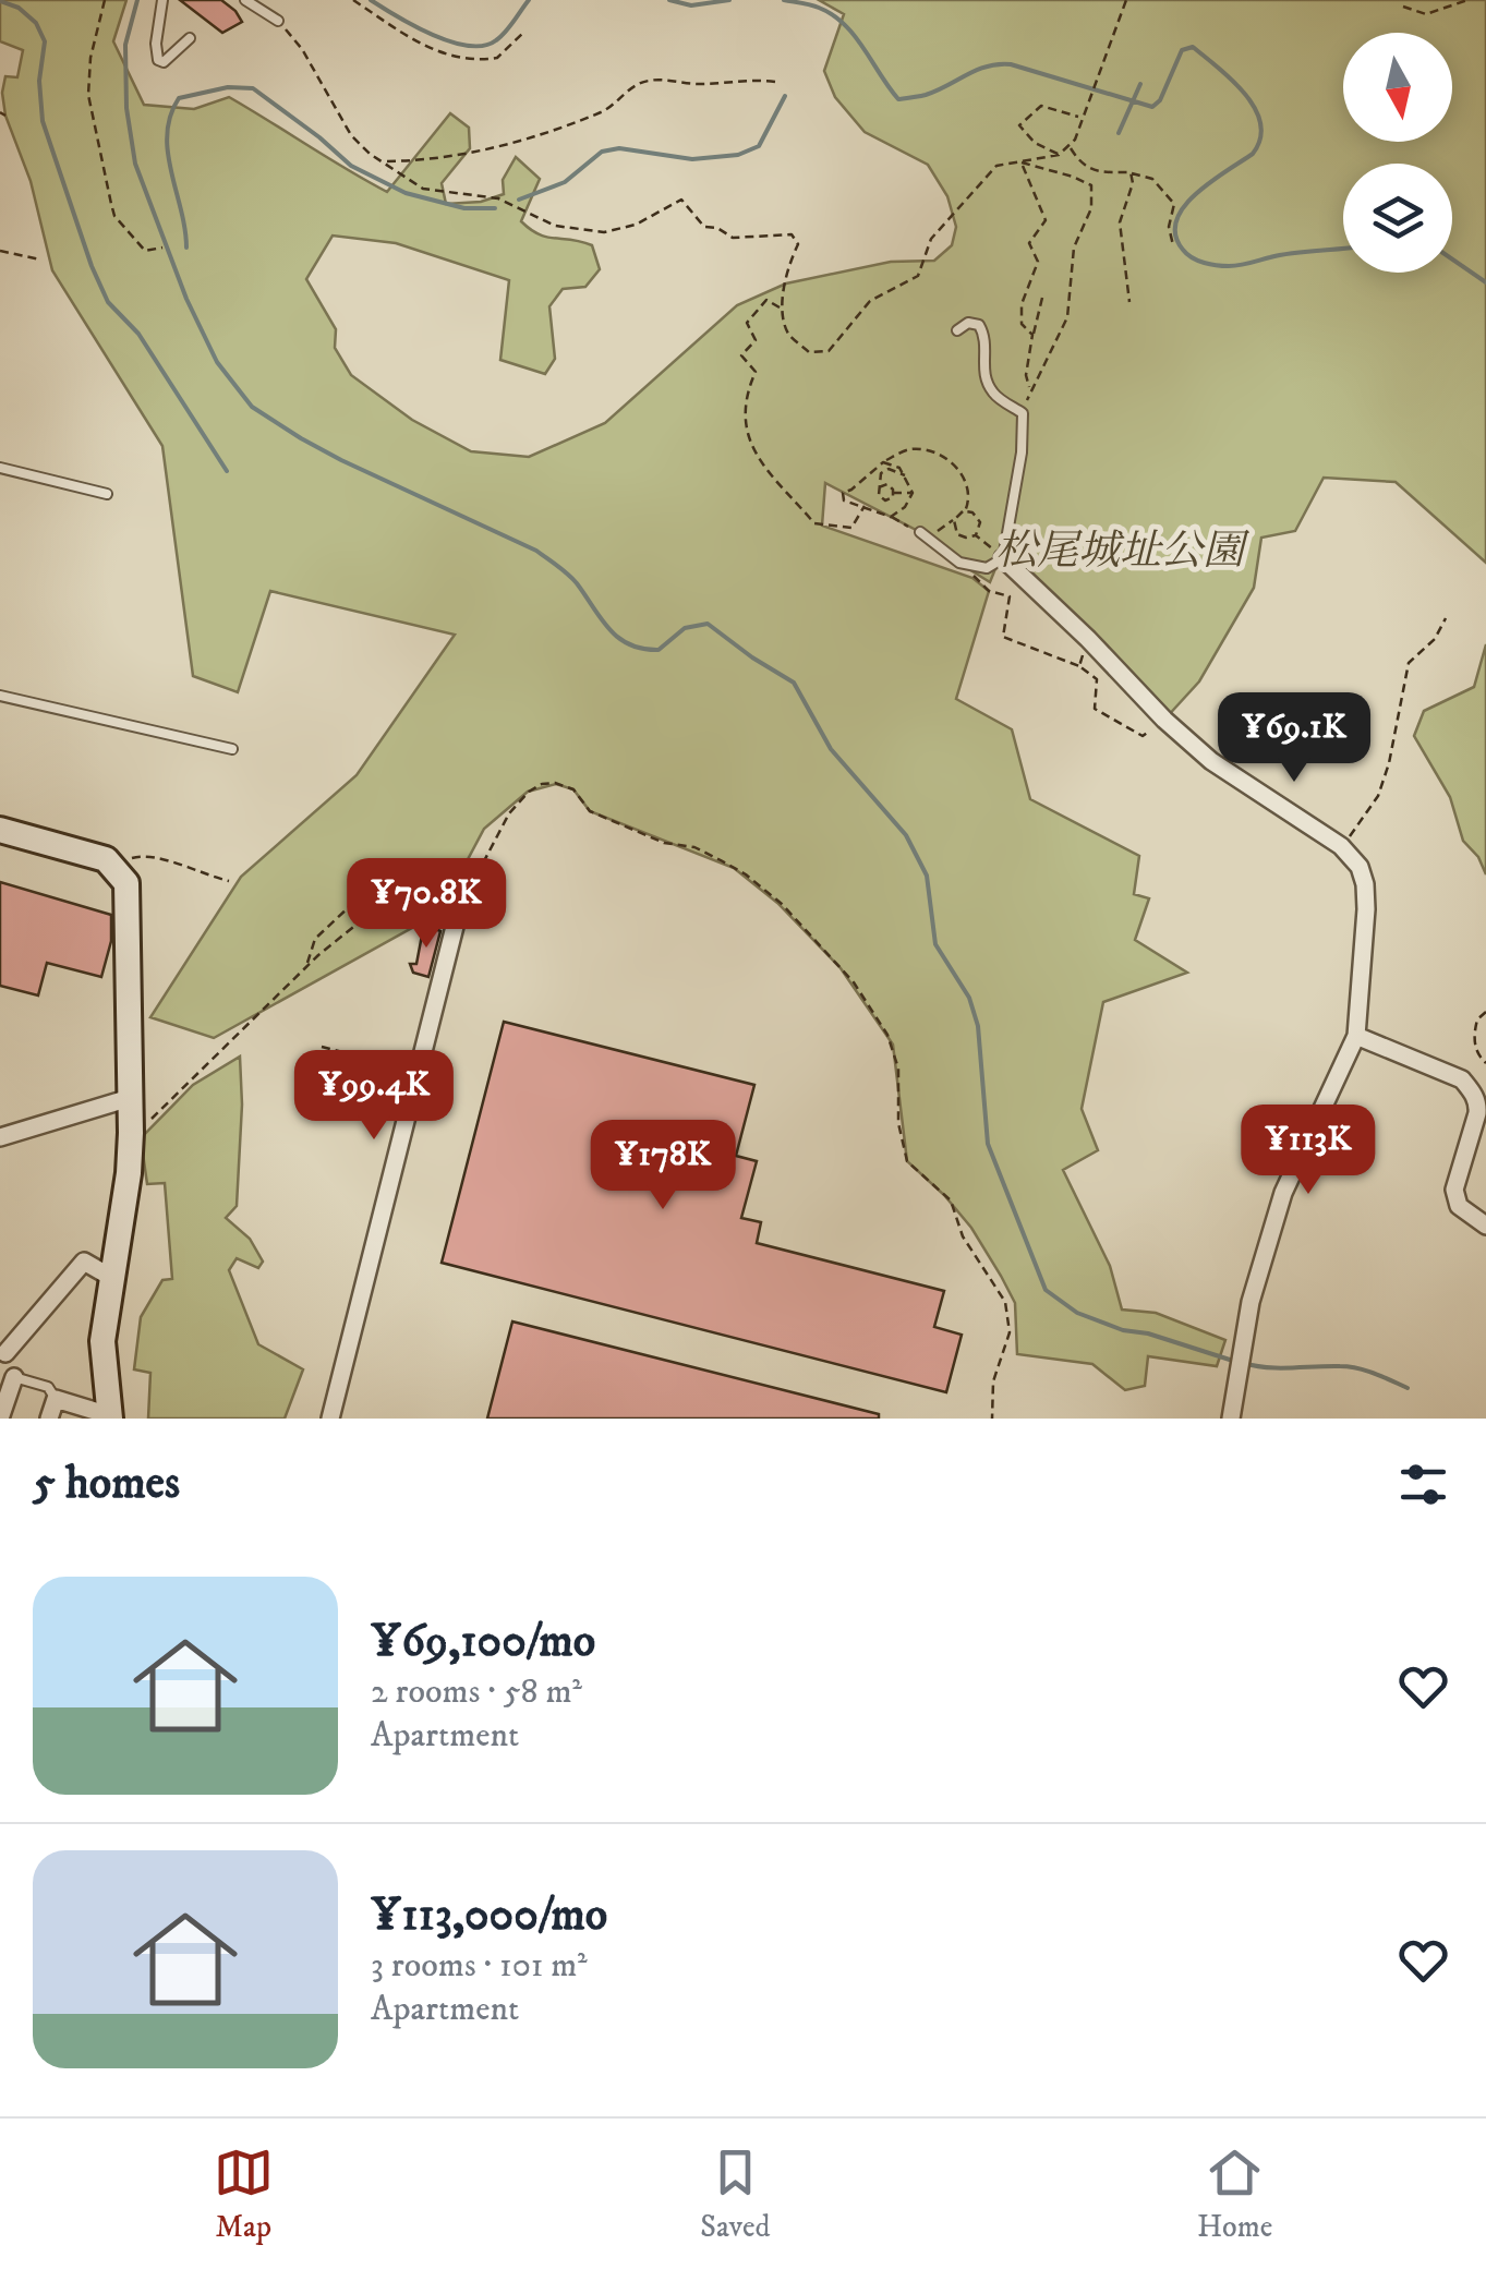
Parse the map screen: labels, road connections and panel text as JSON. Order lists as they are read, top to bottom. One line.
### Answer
{"parks":["松尾城址公園"],"north":"bottom","page":{"price":["¥69.1K","¥70.8K","¥99.4K","¥113K","¥178K"],"heading":"5 homes","list":[{"name":"¥69,100/mo","note":"2 rooms · 58 m² · Apartment"},{"name":"¥113,000/mo","note":"3 rooms · 101 m² · Apartment"}],"tabs":["Map","Saved","Home"]}}
